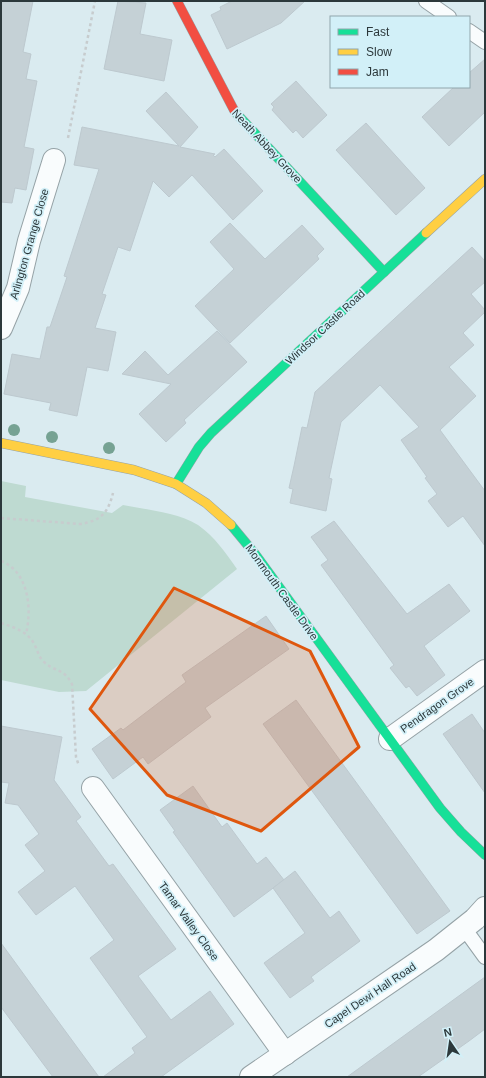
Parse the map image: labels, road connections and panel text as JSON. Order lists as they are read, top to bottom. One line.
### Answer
{"streets":{"street":["Neath Abbey Grove","Arlington Grange Close","Windsor Castle Road","Monmouth Castle Drive","Pendragon Grove","Tamar Valley Close","Capel Dewi Hall Road"]},"crossings":[["Neath Abbey Grove","Windsor Castle Road"],["Windsor Castle Road","Monmouth Castle Drive"],["Monmouth Castle Drive","Pendragon Grove"],["Tamar Valley Close","Capel Dewi Hall Road"]],"legend":["Fast","Slow","Jam"],"north":"top"}
